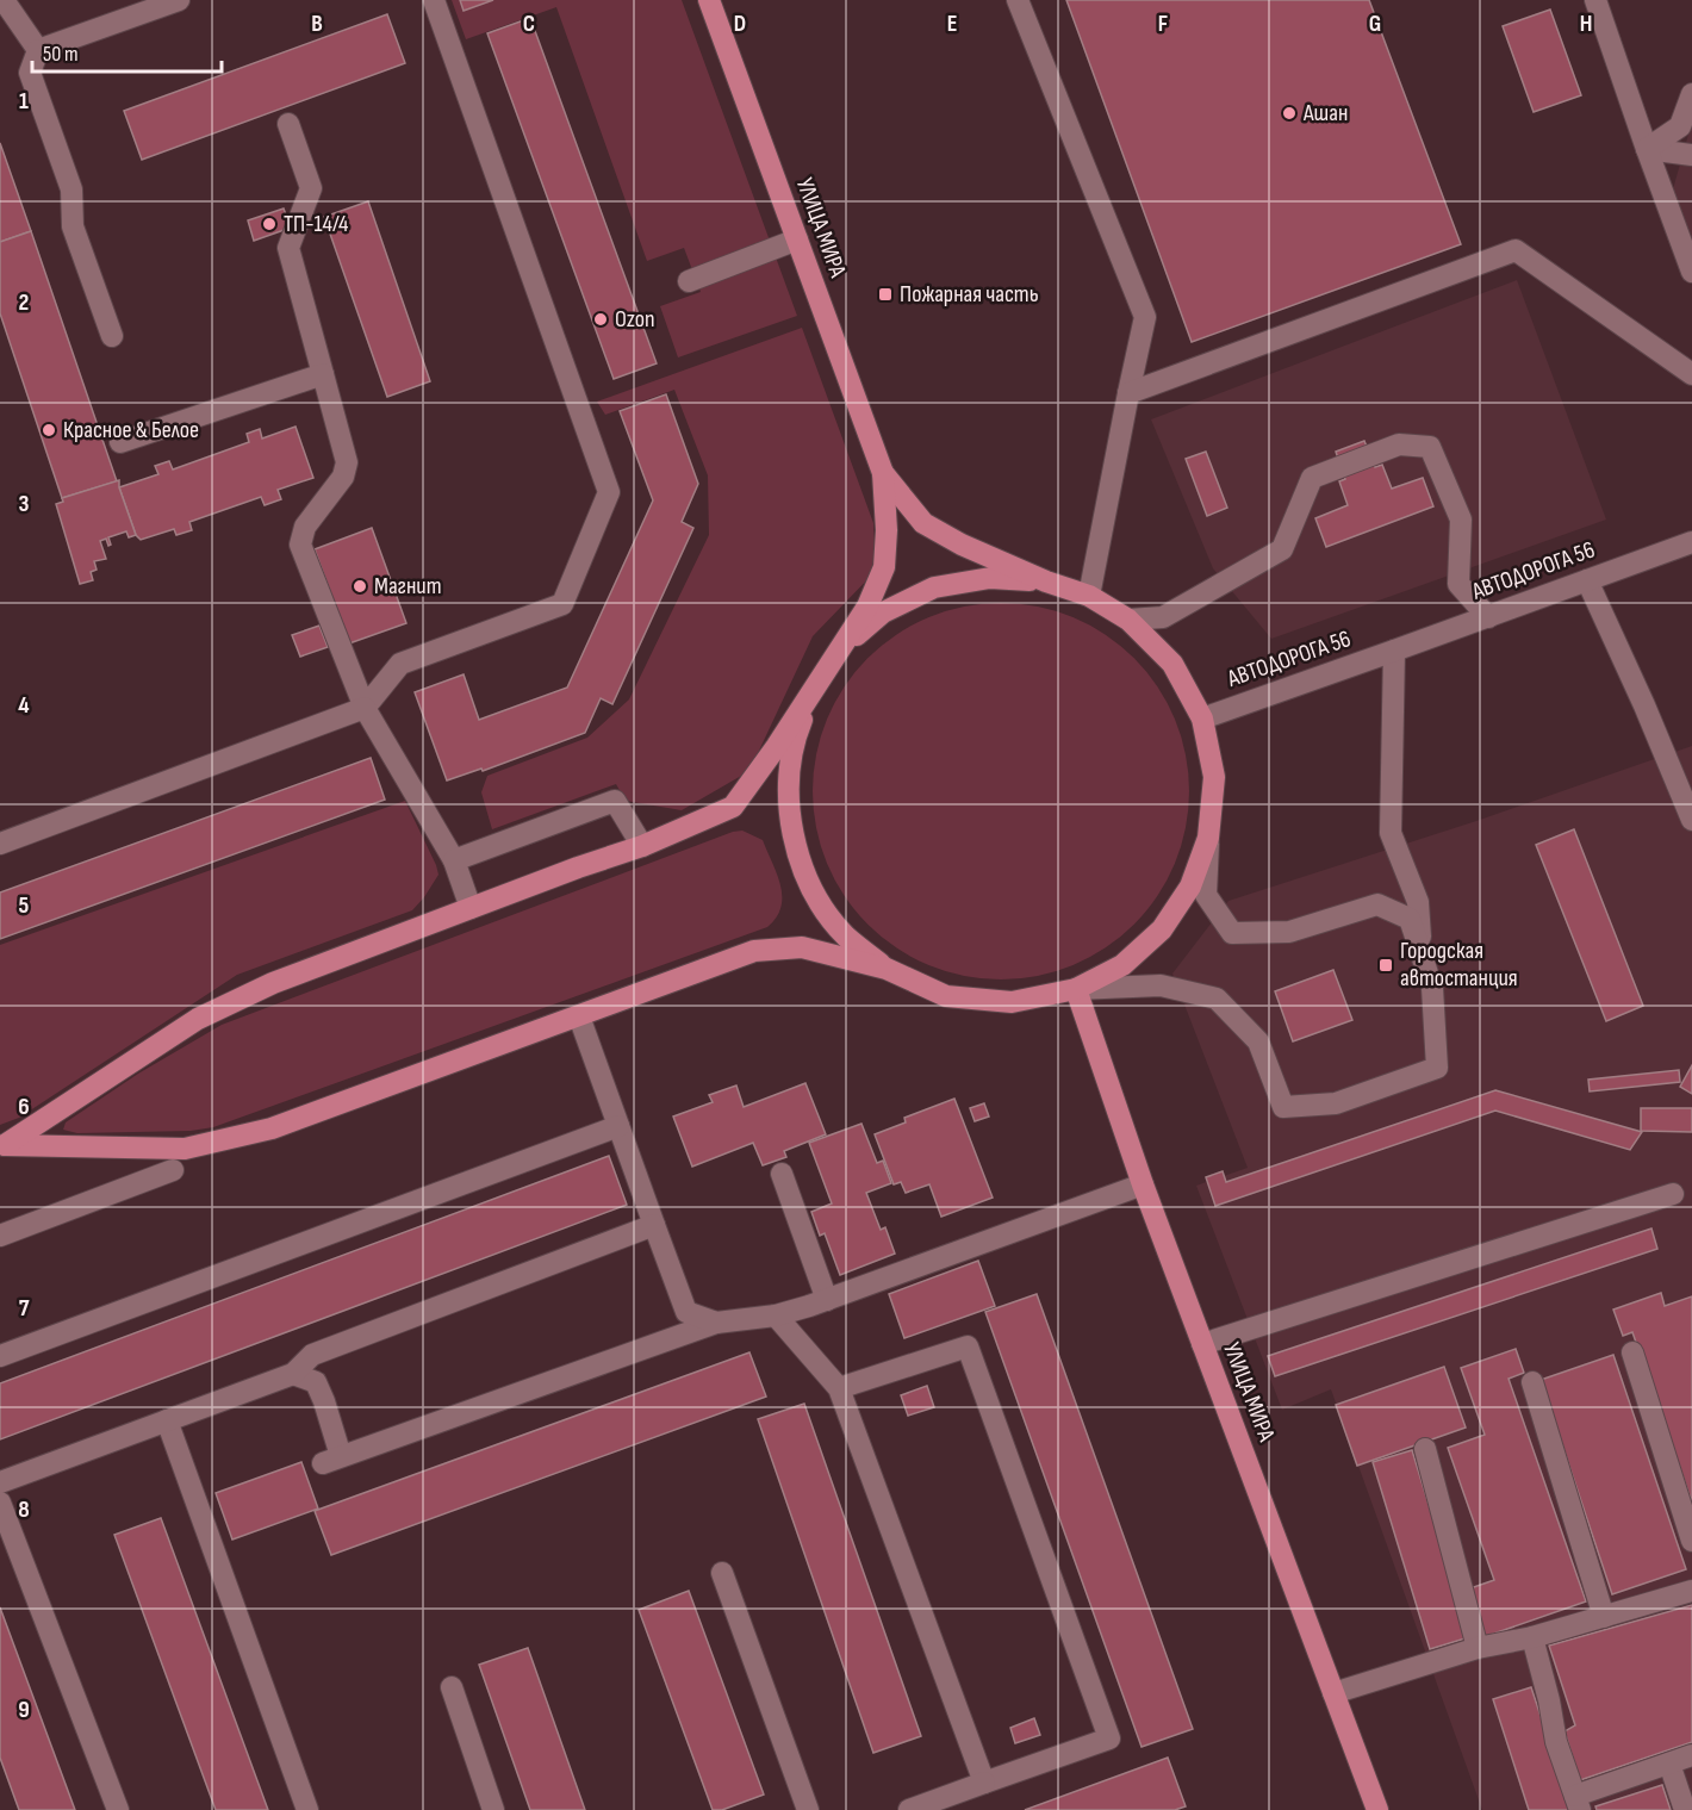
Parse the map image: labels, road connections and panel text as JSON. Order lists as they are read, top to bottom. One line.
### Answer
{"streets":{"main road":["УЛИЦА МИРА"],"street":["АВТОДОРОГА 56"]},"places":{"other":["Ашан","ТП-14/4","Ozon","Красное & Белое","Магнит"],"transit":["Пожарная часть","Городская автостанция"]},"scale_bar":"50 m","grid":{"columns":["B","C","D","E","F","G","H"],"rows":["1","2","3","4","5","6","7","8","9"]}}
